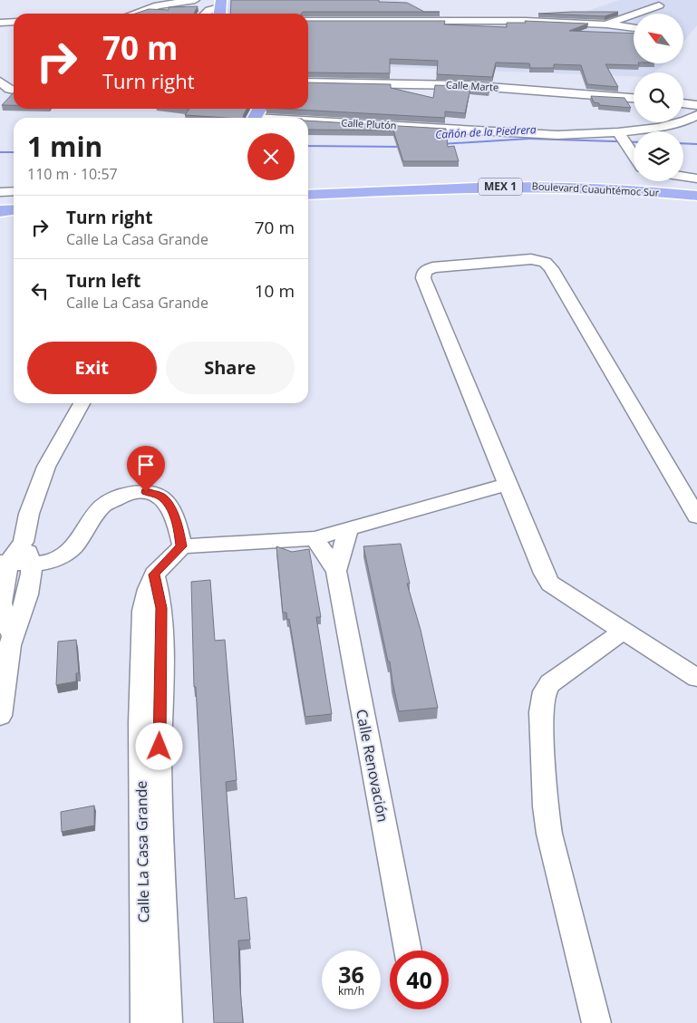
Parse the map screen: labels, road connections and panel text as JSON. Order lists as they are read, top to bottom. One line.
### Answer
{"streets":{"main road":["MEX 1","Boulevard Cuauhtémoc Sur"],"street":["Calle Marte","Calle Plutón","Calle Renovación","Calle La Casa Grande"]},"water":["Cañón de la Piedrera"],"north":"top left","page":{"turn":["70 m","Turn right"],"heading":["1 min","110 m · 10:57"],"list":[{"name":"Turn right","note":"Calle La Casa Grande","value":"70 m"},{"name":"Turn left","note":"Calle La Casa Grande","value":"10 m"}],"buttons":["Exit","Share"],"speed":"36 km/h","limit":"40"}}
